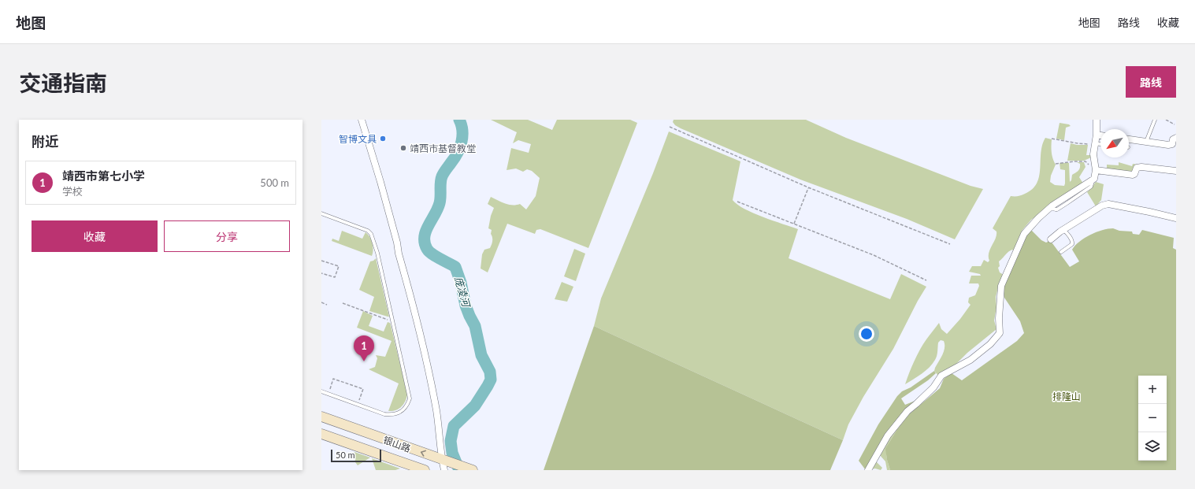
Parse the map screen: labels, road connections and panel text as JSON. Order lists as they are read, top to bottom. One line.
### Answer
{"streets":{"main road":["银山路"]},"water":["庞凌河"],"parks":["排隆山"],"places":["智博文具","靖西市基督教堂"],"scale_bar":"50 m","north":"bottom left","page":{"header":"地图","nav":["地图","路线","收藏"],"title":"交通指南","buttons":["路线",["收藏","分享"]],"heading":"附近","list":[{"mark":"1","name":"靖西市第七小学","note":"学校","value":"500 m"}],"pins":"1","map_buttons":["+","−"],"scale":"50 m"}}
